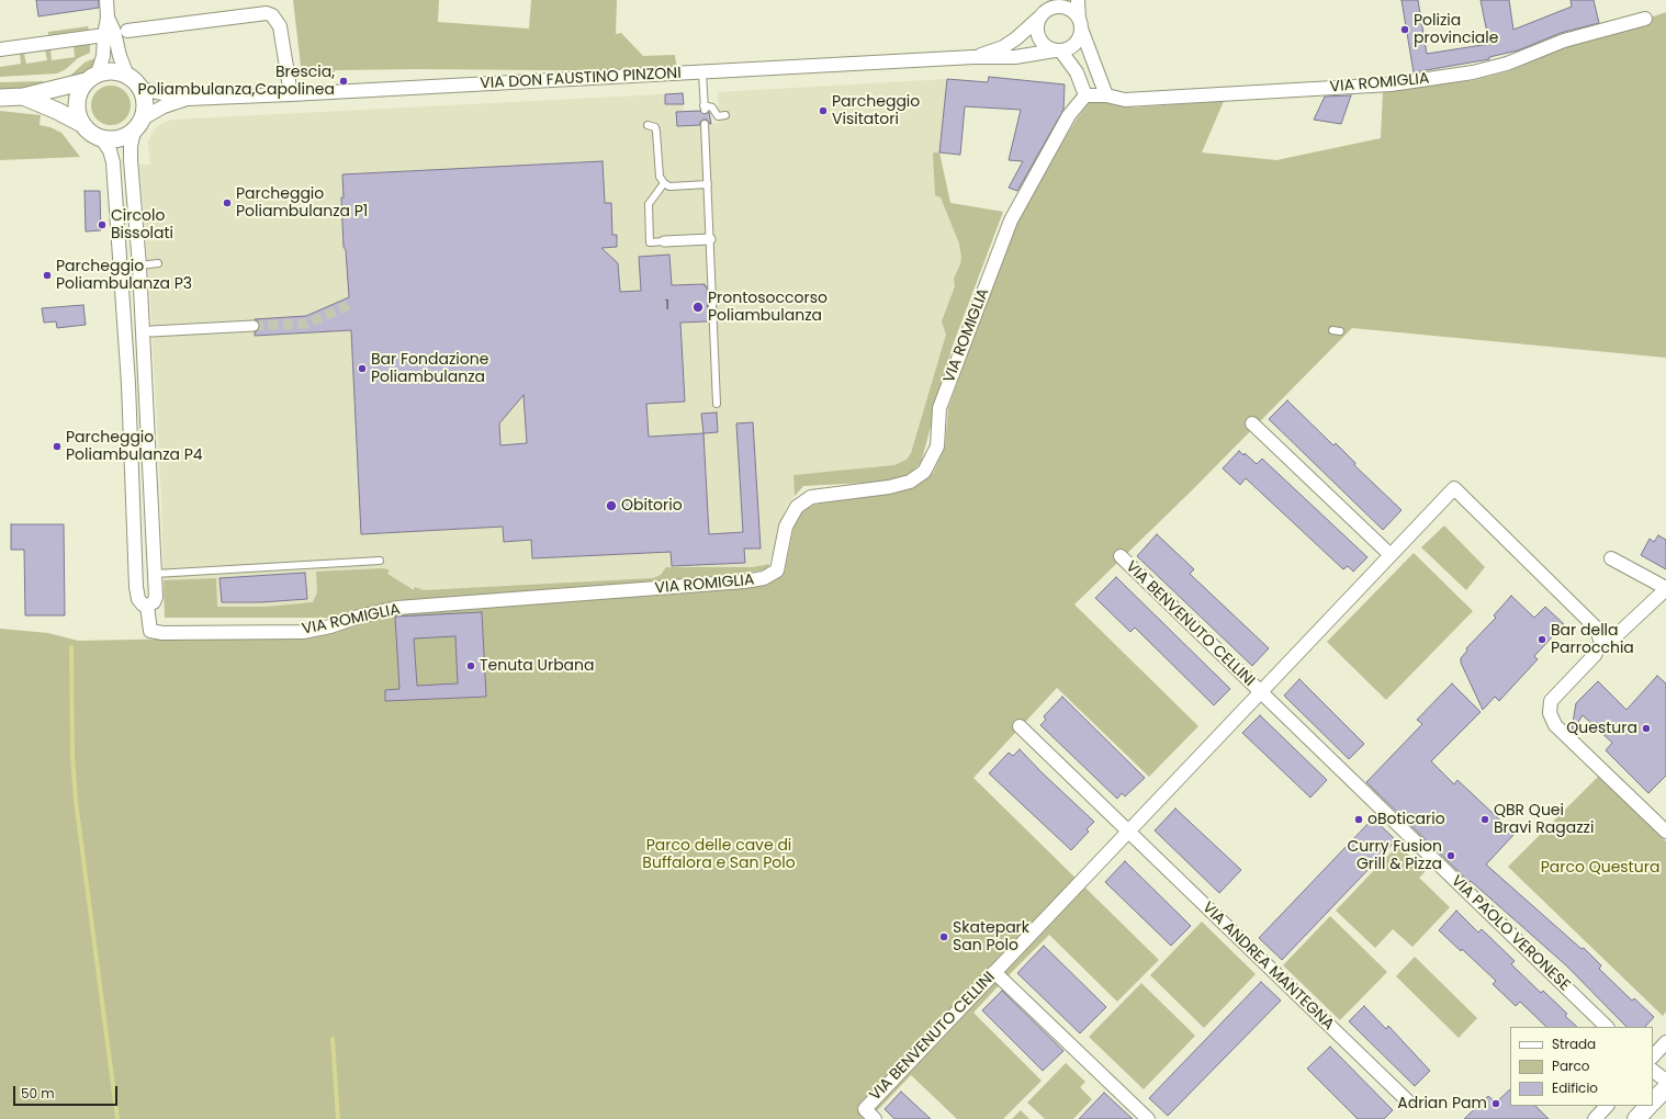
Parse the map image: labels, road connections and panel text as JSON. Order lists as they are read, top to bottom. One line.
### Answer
{"streets":{"street":["VIA DON FAUSTINO PINZONI","VIA ROMIGLIA","VIA BENVENUTO CELLINI","VIA PAOLO VERONESE","VIA ANDREA MANTEGNA"]},"crossings":[["VIA BENVENUTO CELLINI","VIA PAOLO VERONESE"],["VIA BENVENUTO CELLINI","VIA ANDREA MANTEGNA"]],"parks":["Parco delle cave di Buffalora e San Polo","Parco Questura"],"places":["Polizia provinciale","Brescia, Poliambulanza,Capolinea","Parcheggio Visitatori","Parcheggio Poliambulanza P1","Circolo Bissolati","Parcheggio Poliambulanza P3","Prontosoccorso Poliambulanza","Bar Fondazione Poliambulanza","Parcheggio Poliambulanza P4","Obitorio","Bar della Parrocchia","Tenuta Urbana","Questura","oBoticario","QBR Quei Bravi Ragazzi","Curry Fusion Grill & Pizza","Skatepark San Polo","Adrian Pam"],"house_numbers":["1"],"legend":["Strada","Parco","Edificio"],"scale_bar":"50 m"}
